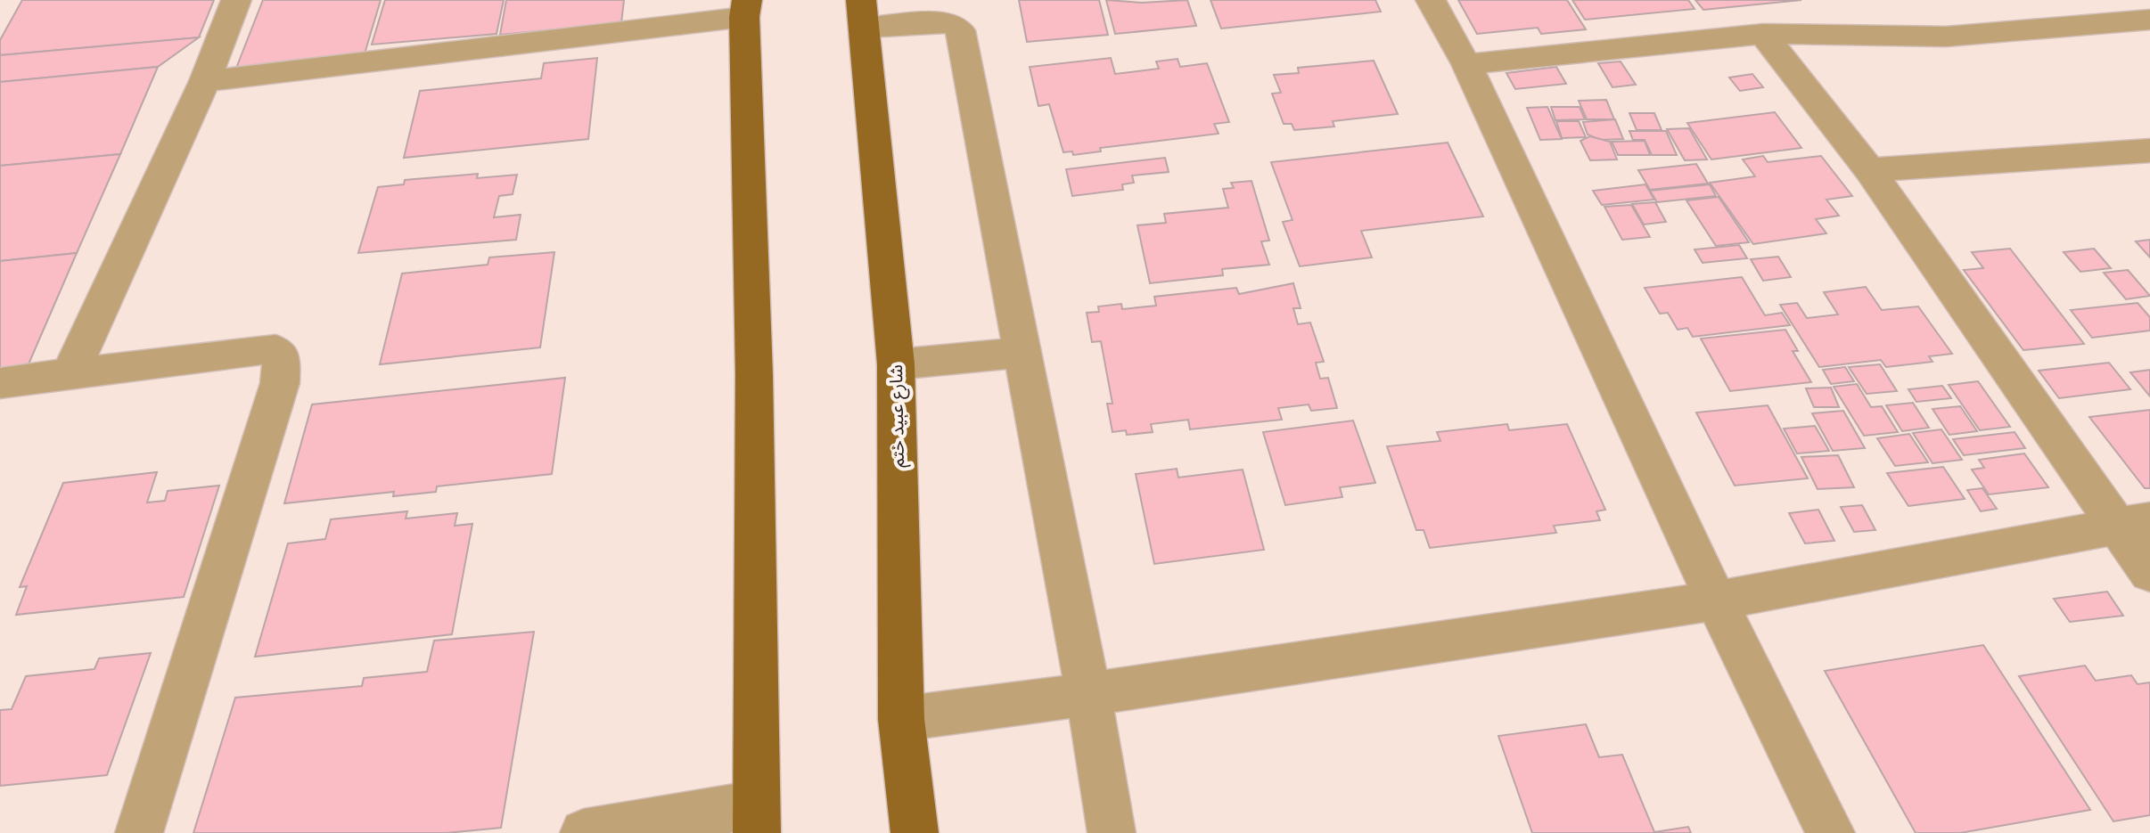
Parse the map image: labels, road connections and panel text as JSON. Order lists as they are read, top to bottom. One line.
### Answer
{"streets":{"main road":["شارع عبيد ختم"]}}
